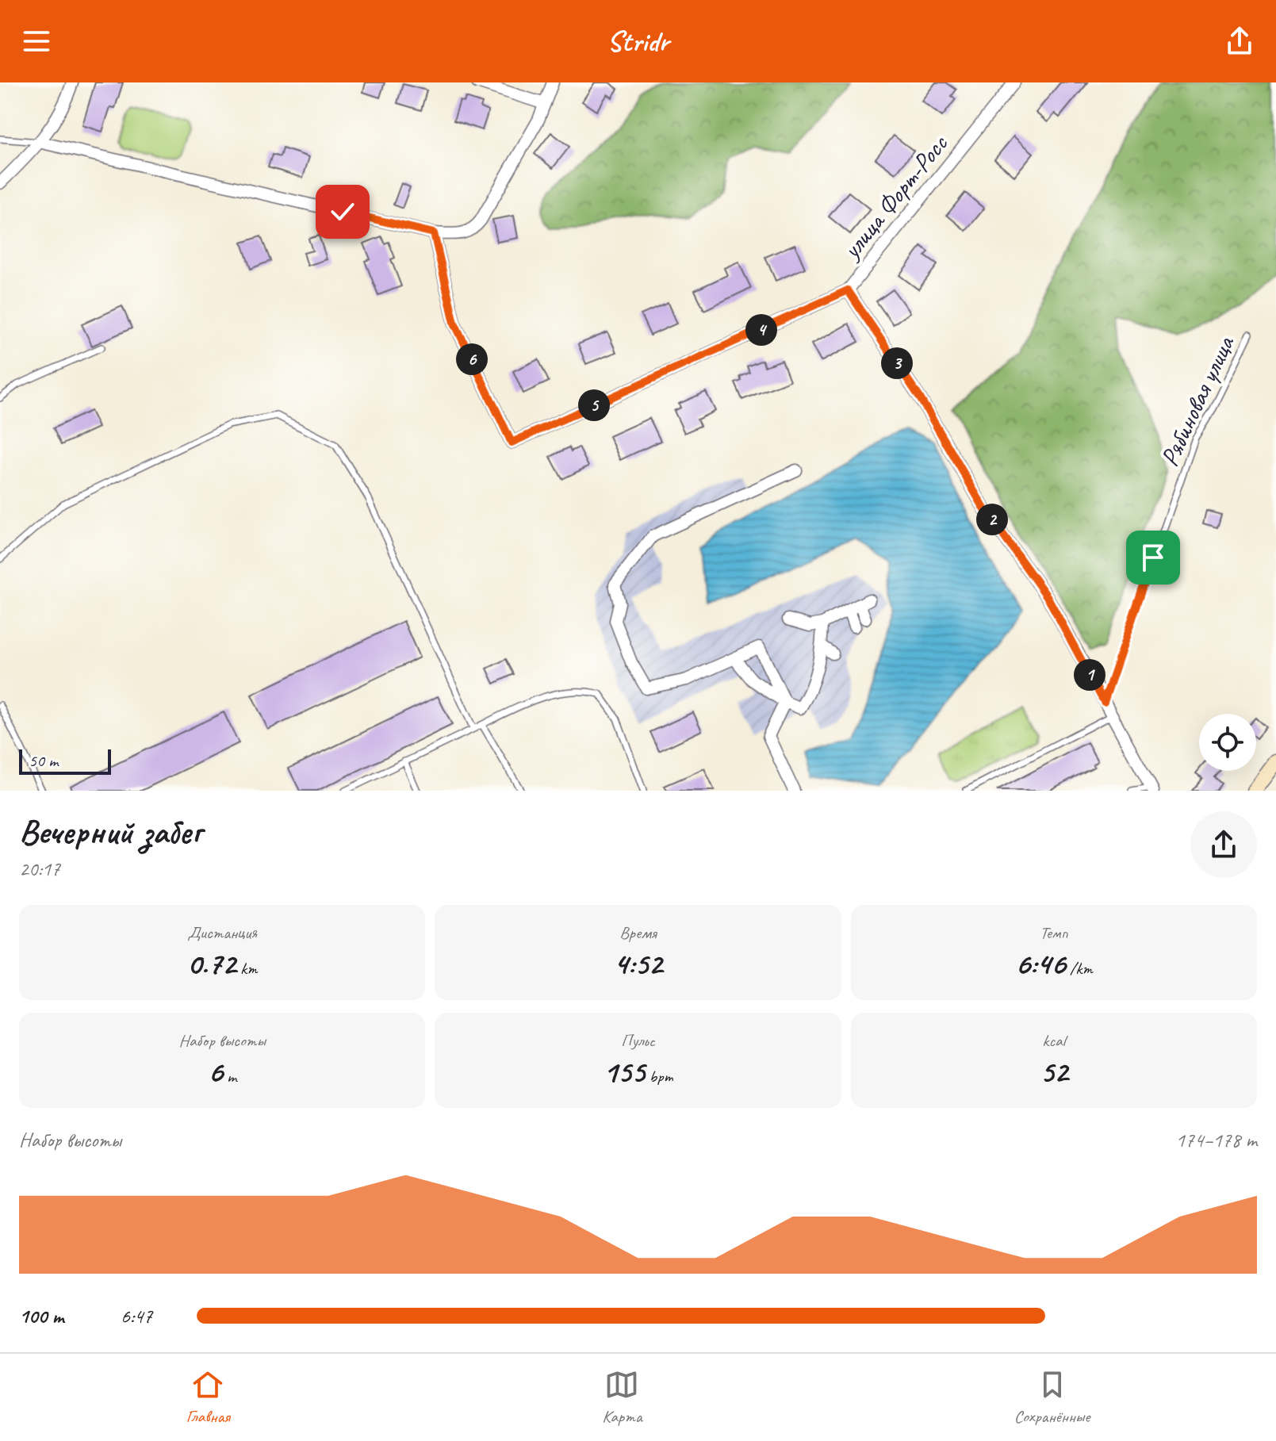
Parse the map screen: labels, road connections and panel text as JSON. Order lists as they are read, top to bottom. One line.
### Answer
{"streets":{"street":["улица Форт-Росс"],"lane":["Рябиновая улица"]},"scale_bar":"50 m","page":{"header":"Stridr","pins":["4","6","3","5","2","1"],"scale":"50 m","heading":["Вечерний забег","20:17"],"stats":[["Дистанция","0.72 km"],["Время","4:52"],["Темп","6:46 /km"],["Набор высоты","6 m"],["Пульс","155 bpm"],["kcal","52"]],"chart":["Набор высоты","174–178 m"],"list":[{"name":"100 m","note":"6:47"}],"tabs":["Главная","Карта","Сохранённые"]}}
